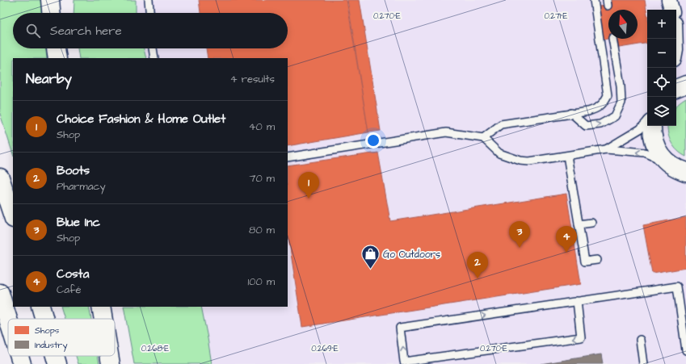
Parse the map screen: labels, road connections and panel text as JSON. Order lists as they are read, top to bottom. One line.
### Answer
{"places":{"shop":["Go Outdoors"]},"legend":["Shops","Industry"],"north":"top","page":{"map_buttons":["+","−"],"search":"Search here","heading":["Nearby","4 results"],"list":[{"mark":"1","name":"Choice Fashion & Home Outlet","note":"Shop","value":"40 m"},{"mark":"2","name":"Boots","note":"Pharmacy","value":"70 m"},{"mark":"3","name":"Blue Inc","note":"Shop","value":"80 m"},{"mark":"4","name":"Costa","note":"Café","value":"100 m"}],"pins":["1","3","4","2"]},"coordinates":["0.270°E","0.271°E","0.268°E","0.269°E"]}
